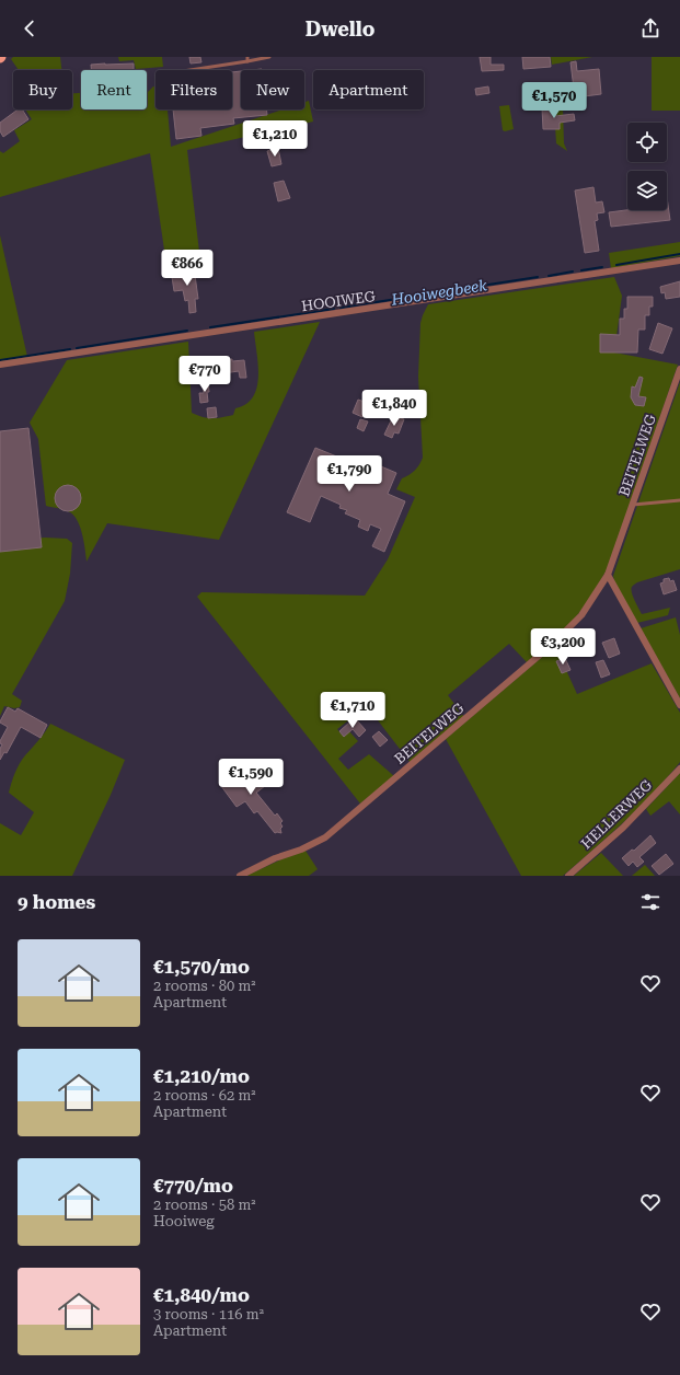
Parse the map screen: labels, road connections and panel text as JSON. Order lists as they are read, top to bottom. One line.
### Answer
{"streets":{"street":["HOOIWEG","BEITELWEG","HELLERWEG"]},"water":["Hooiwegbeek"],"page":{"header":"Dwello","chip":["Buy","Rent","Filters","New","Apartment"],"price":["€1,570","€1,210","€866","€770","€1,840","€1,790","€3,200","€1,710","€1,590"],"heading":"9 homes","list":[{"name":"€1,570/mo","note":"2 rooms · 80 m² · Apartment"},{"name":"€1,210/mo","note":"2 rooms · 62 m² · Apartment"},{"name":"€770/mo","note":"2 rooms · 58 m² · Hooiweg"},{"name":"€1,840/mo","note":"3 rooms · 116 m² · Apartment"}]}}
